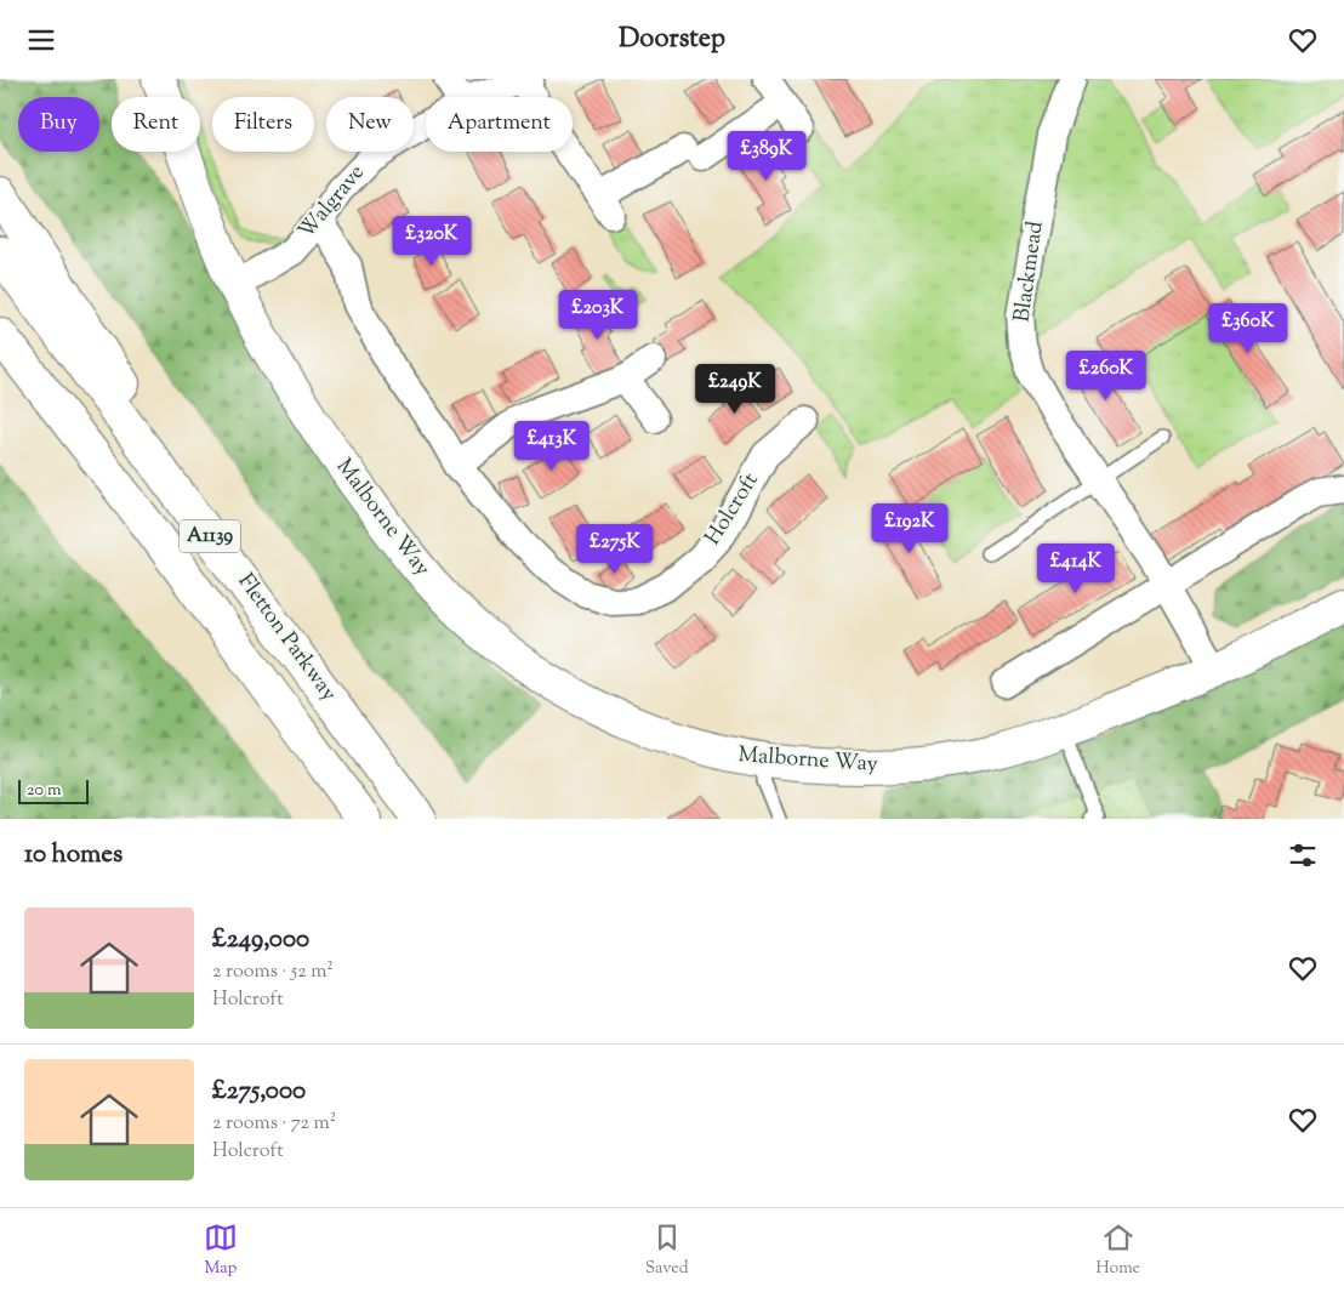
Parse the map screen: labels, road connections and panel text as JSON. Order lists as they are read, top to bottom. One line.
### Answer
{"streets":{"main road":["Malborne Way","A1139","Fletton Parkway"],"street":["Walgrave","Blackmead","Holcroft"]},"crossings":[["Walgrave","Holcroft"],["Walgrave","Malborne Way"],["Blackmead","Malborne Way"]],"scale_bar":"20 m","page":{"header":"Doorstep","chip":["Buy","Rent","Filters","New","Apartment"],"price":["£389K","£320K","£203K","£360K","£260K","£249K","£413K","£192K","£275K","£414K"],"scale":"20 m","heading":"10 homes","list":[{"name":"£249,000","note":"2 rooms · 52 m² · Holcroft"},{"name":"£275,000","note":"2 rooms · 72 m² · Holcroft"}],"tabs":["Map","Saved","Home"]}}
